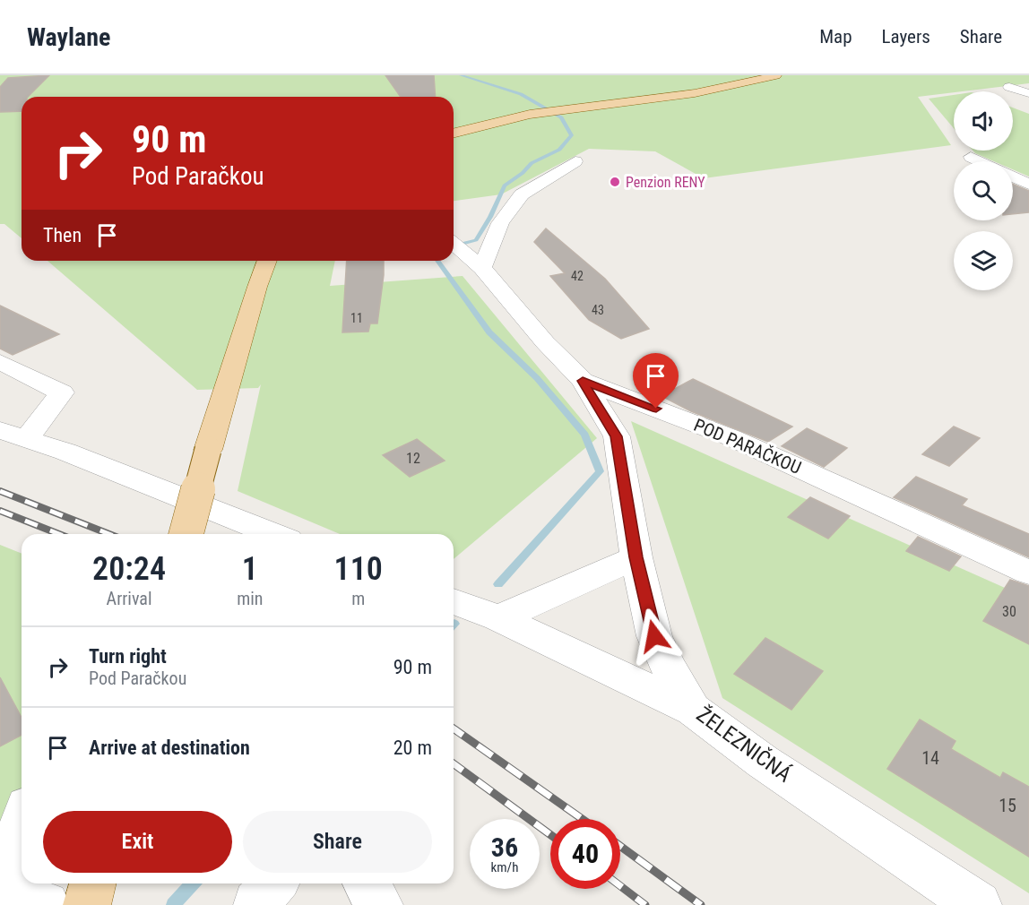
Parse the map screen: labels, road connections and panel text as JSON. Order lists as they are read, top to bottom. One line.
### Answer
{"streets":{"street":["POD PARAČKOU","ŽELEZNIČNÁ"]},"crossings":[["POD PARAČKOU","ŽELEZNIČNÁ"]],"places":["Penzion RENY"],"house_numbers":["42","43","11","12","30","14","15"],"page":{"header":"Waylane","nav":["Map","Layers","Share"],"turn":["90 m","Pod Paračkou"],"then":"Then","eta":["20:24","Arrival","1","min","110","m"],"list":[{"name":"Turn right","note":"Pod Paračkou","value":"90 m"},{"name":"Arrive at destination","value":"20 m"}],"buttons":["Exit","Share"],"speed":"36 km/h","limit":"40"}}
